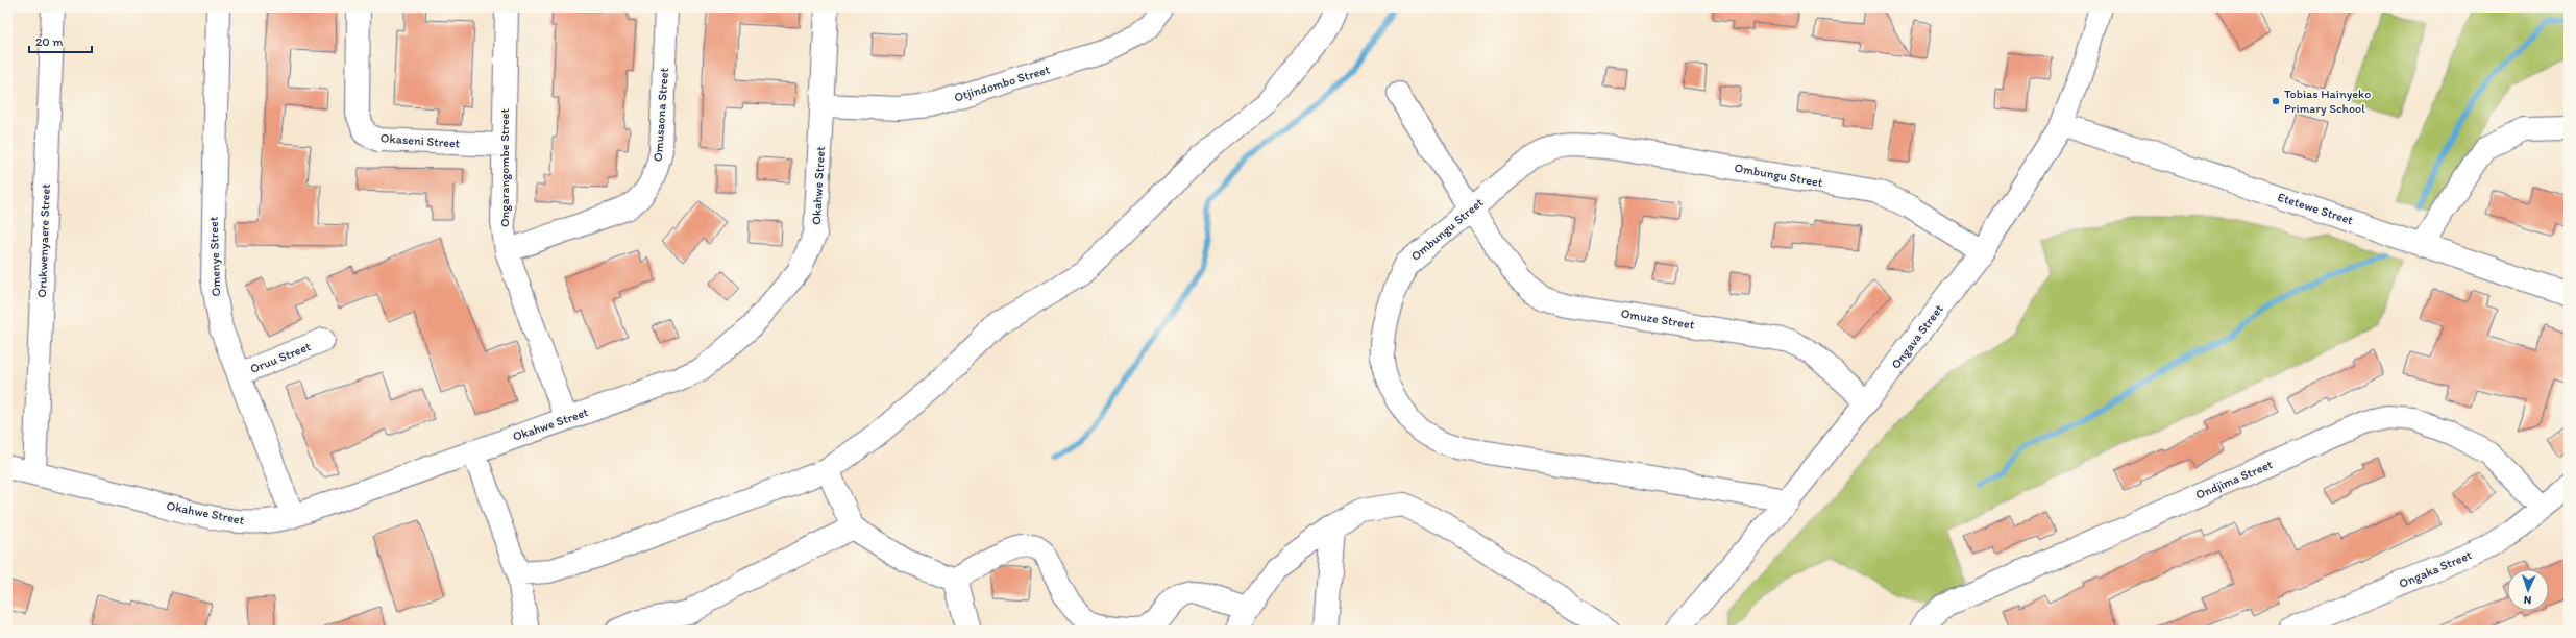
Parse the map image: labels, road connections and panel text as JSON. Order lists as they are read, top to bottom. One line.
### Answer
{"streets":{"street":["Otjindombo Street","Omusaona Street","Okaseni Street","Ongarangombe Street","Ombungu Street","Okahwe Street","Etetewe Street","Orukwenyaere Street","Omenye Street","Omuze Street","Ongava Street","Oruu Street","Ondjima Street","Ongaka Street"]},"crossings":[["Otjindombo Street","Okahwe Street"],["Omusaona Street","Ongarangombe Street"],["Okaseni Street","Ongarangombe Street"],["Ongarangombe Street","Okahwe Street"],["Ombungu Street","Omuze Street"],["Ombungu Street","Ongava Street"],["Okahwe Street","Orukwenyaere Street"],["Okahwe Street","Omenye Street"],["Etetewe Street","Ongava Street"],["Omenye Street","Oruu Street"],["Omuze Street","Ongava Street"],["Ondjima Street","Ongaka Street"]],"places":["Tobias Hainyeko Primary School"],"scale_bar":"20 m","north":"bottom"}
